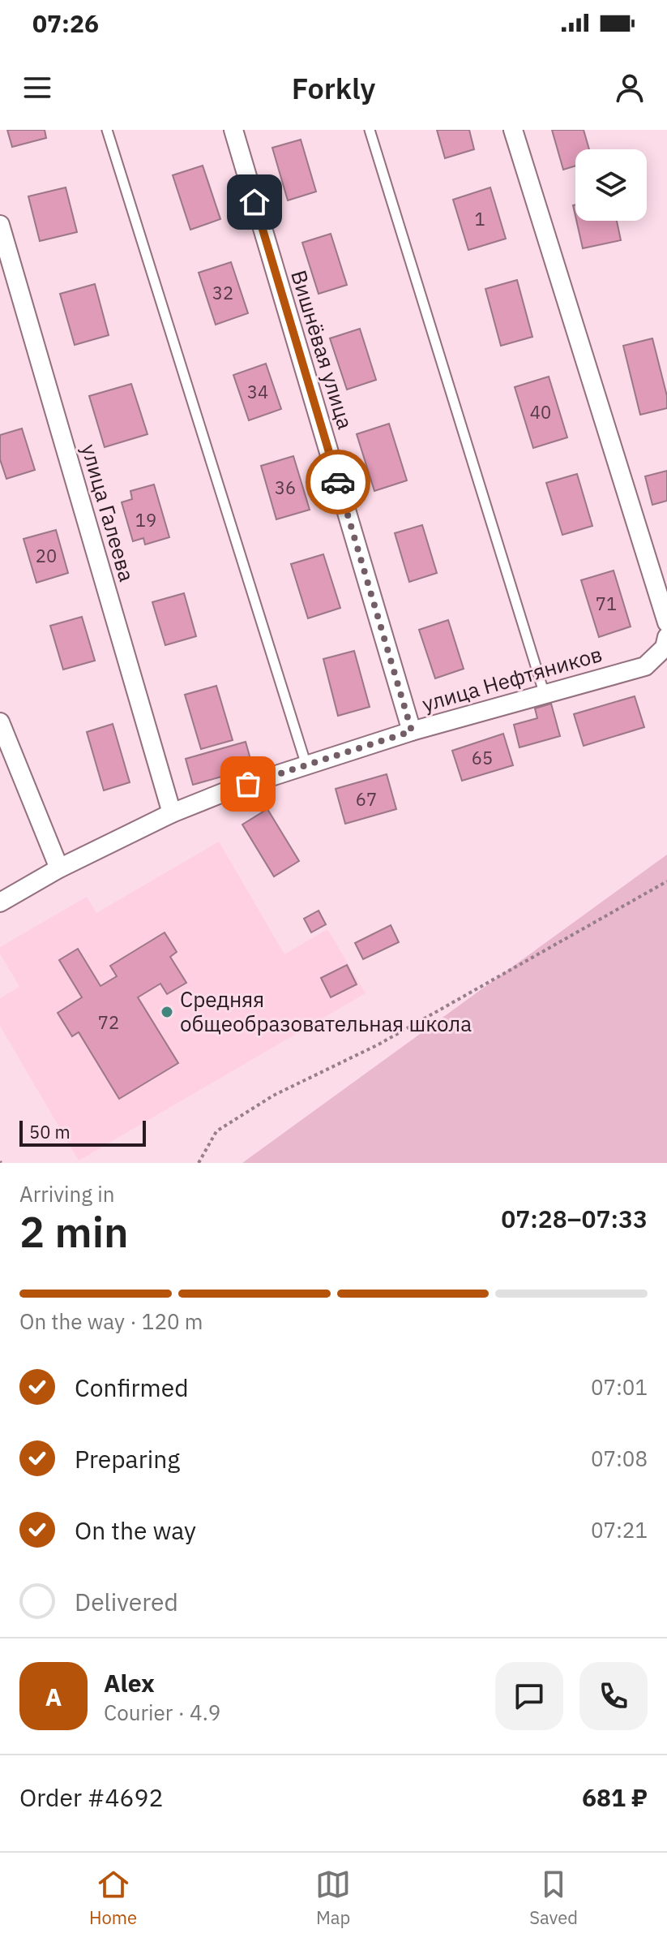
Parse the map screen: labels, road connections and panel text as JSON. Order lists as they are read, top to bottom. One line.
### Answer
{"streets":{"street":["Вишнёвая улица","улица Галеева","улица Нефтяников"]},"crossings":[["Вишнёвая улица","улица Нефтяников"],["улица Галеева","улица Нефтяников"]],"places":["Cредняя общеобразовательная школа"],"house_numbers":["1","32","34","40","36","19","20","71","65","67","72"],"scale_bar":"50 m","page":{"status":"07:26","header":"Forkly","scale":"50 m","heading":["2 min","Arriving in","07:28–07:33"],"panel":["Alex","Courier · 4.9","Order #4692","681 ₽"],"bar":"On the way · 120 m","list":[["Confirmed","07:01"],["Preparing","07:08"],["On the way","07:21"],"Delivered"],"round":"A","tabs":["Home","Map","Saved"]}}
